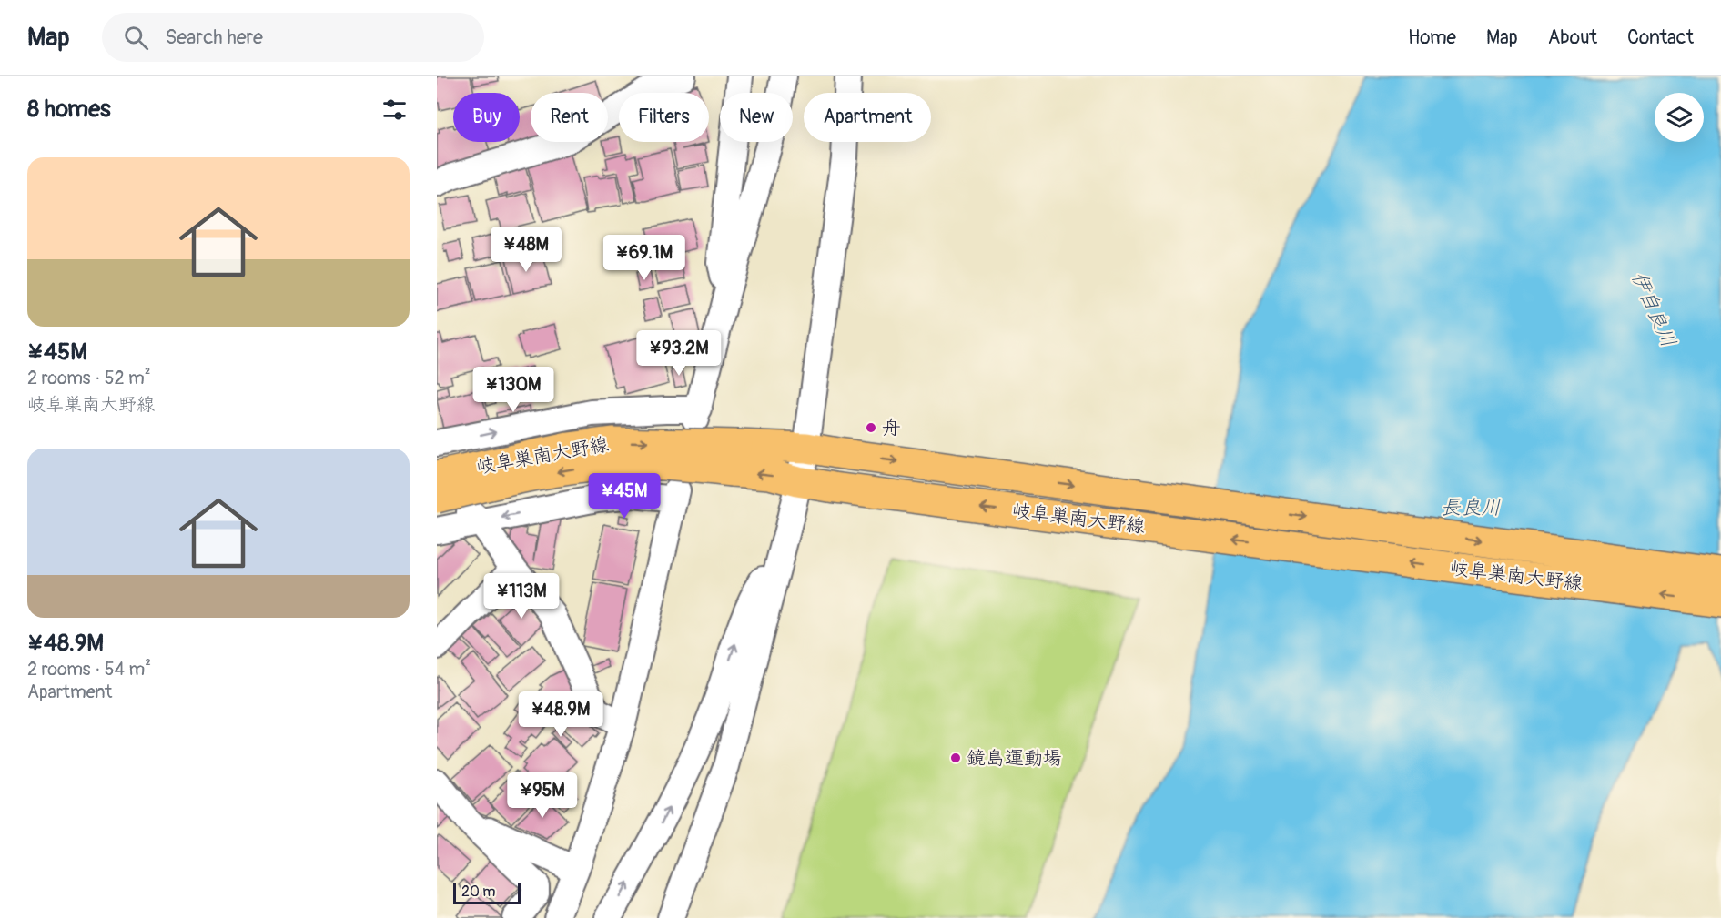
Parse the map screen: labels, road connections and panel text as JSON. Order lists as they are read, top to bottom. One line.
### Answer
{"streets":{"main road":["岐阜巣南大野線"]},"water":["伊自良川","長良川"],"places":["舟","鏡島運動場"],"scale_bar":"20 m","page":{"header":"Map","search":"Search here","nav":["Home","Map","About","Contact"],"heading":"8 homes","chip":["Buy","Rent","Filters","New","Apartment"],"list":[{"name":"¥45M","note":"2 rooms · 52 m² · 岐阜巣南大野線"},{"name":"¥48.9M","note":"2 rooms · 54 m² · Apartment"}],"price":["¥48M","¥69.1M","¥93.2M","¥130M","¥45M","¥113M","¥48.9M","¥95M"],"scale":"20 m"}}
